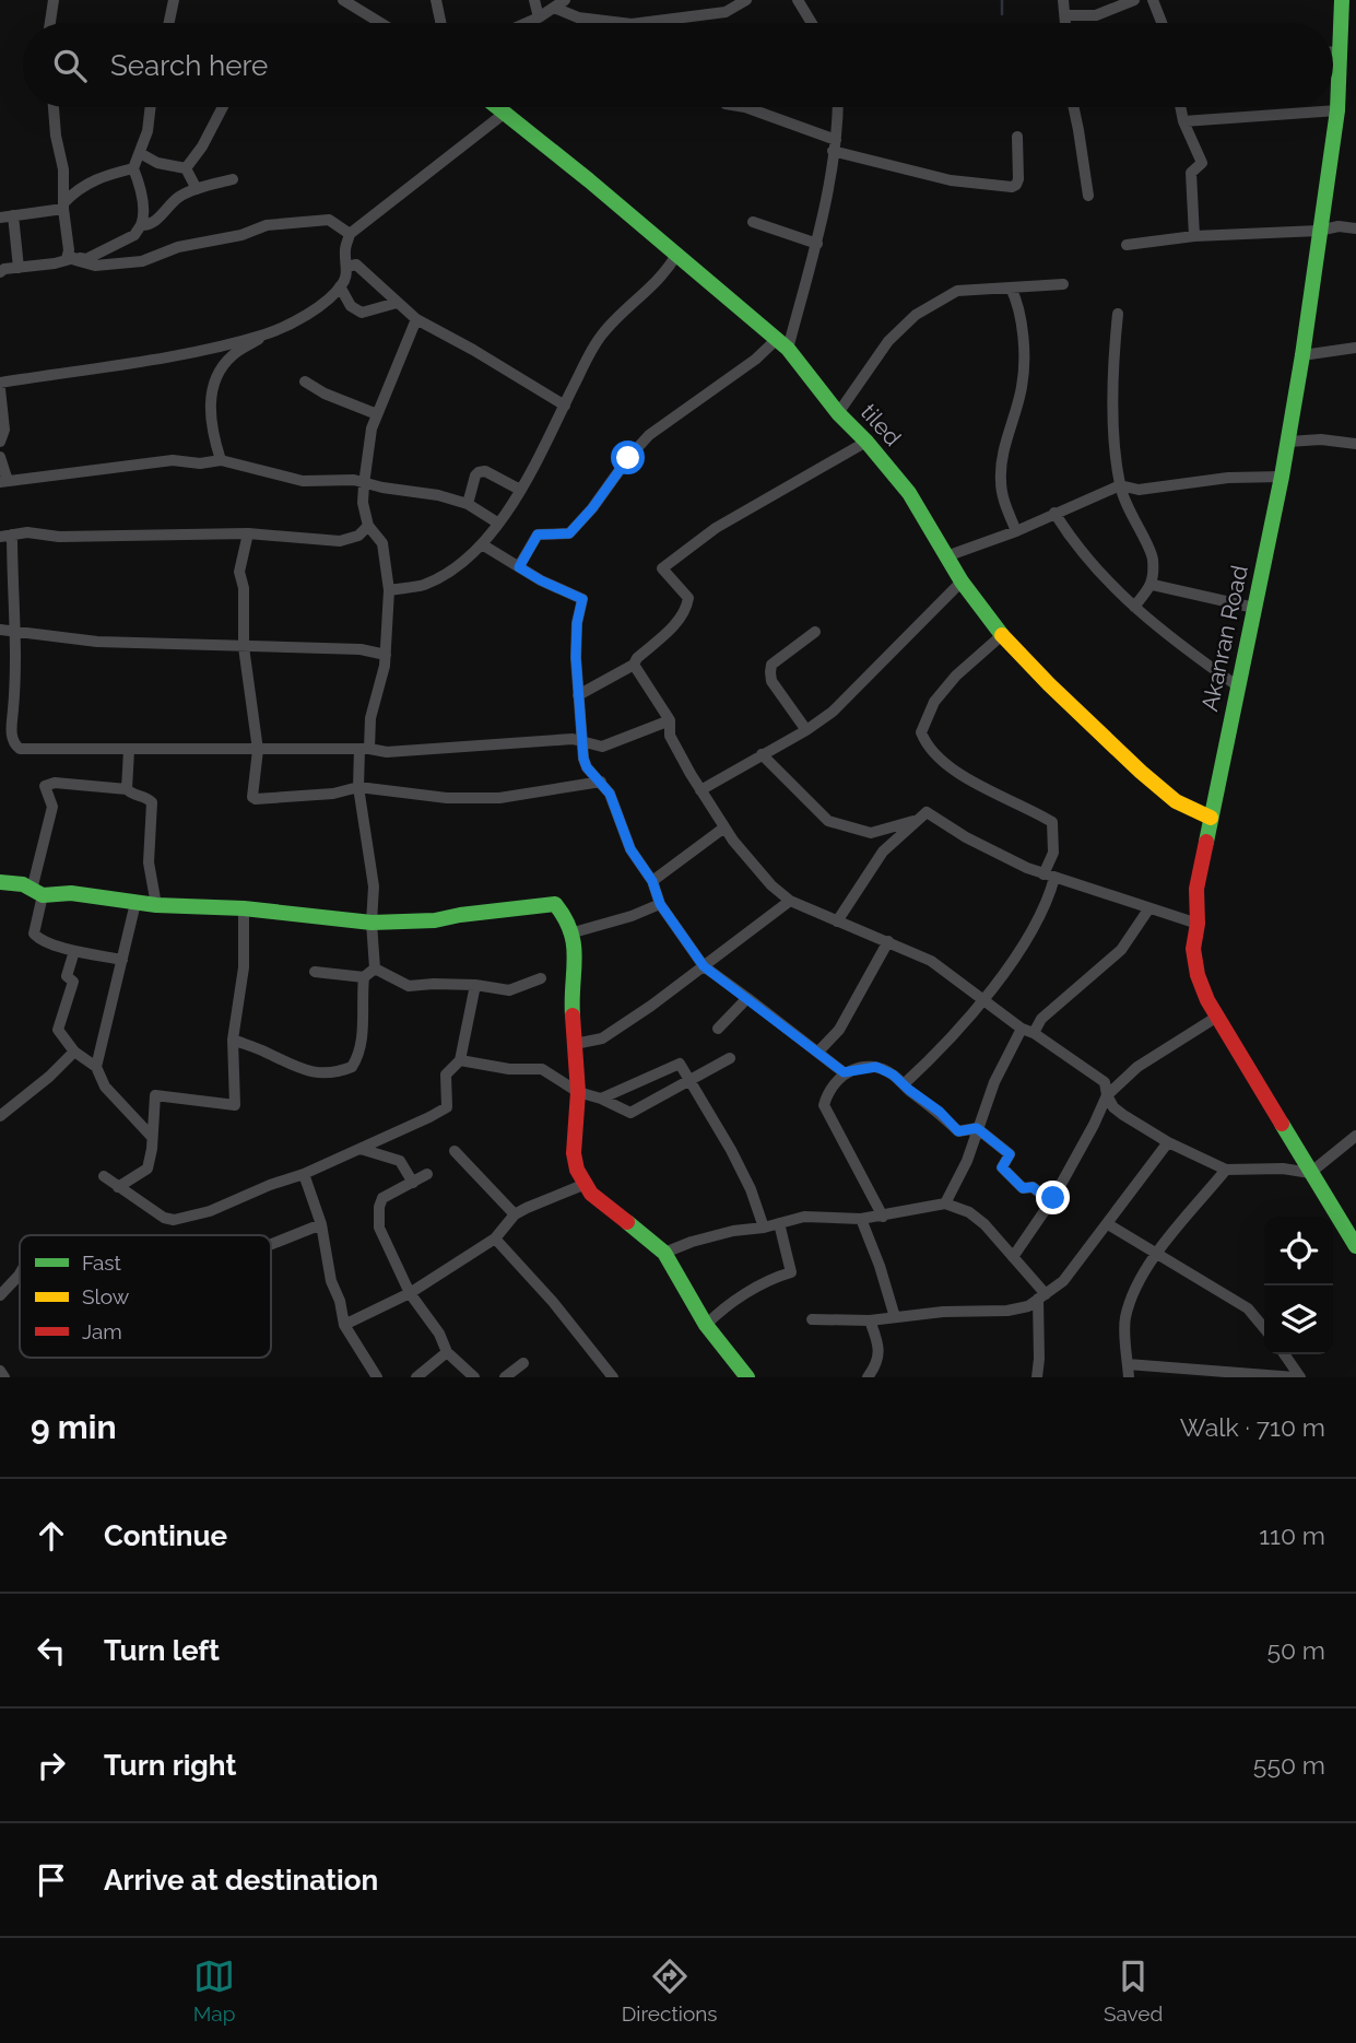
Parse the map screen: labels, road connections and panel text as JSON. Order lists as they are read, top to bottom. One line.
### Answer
{"streets":{"street":["tiled","Akanran Road"]},"crossings":[["tiled","Akanran Road"]],"legend":["Fast","Slow","Jam"],"page":{"search":"Search here","heading":["9 min","Walk · 710 m"],"list":[["Continue","110 m"],["Turn left","50 m"],["Turn right","550 m"],"Arrive at destination"],"nav":["Map","Directions","Saved"]}}
